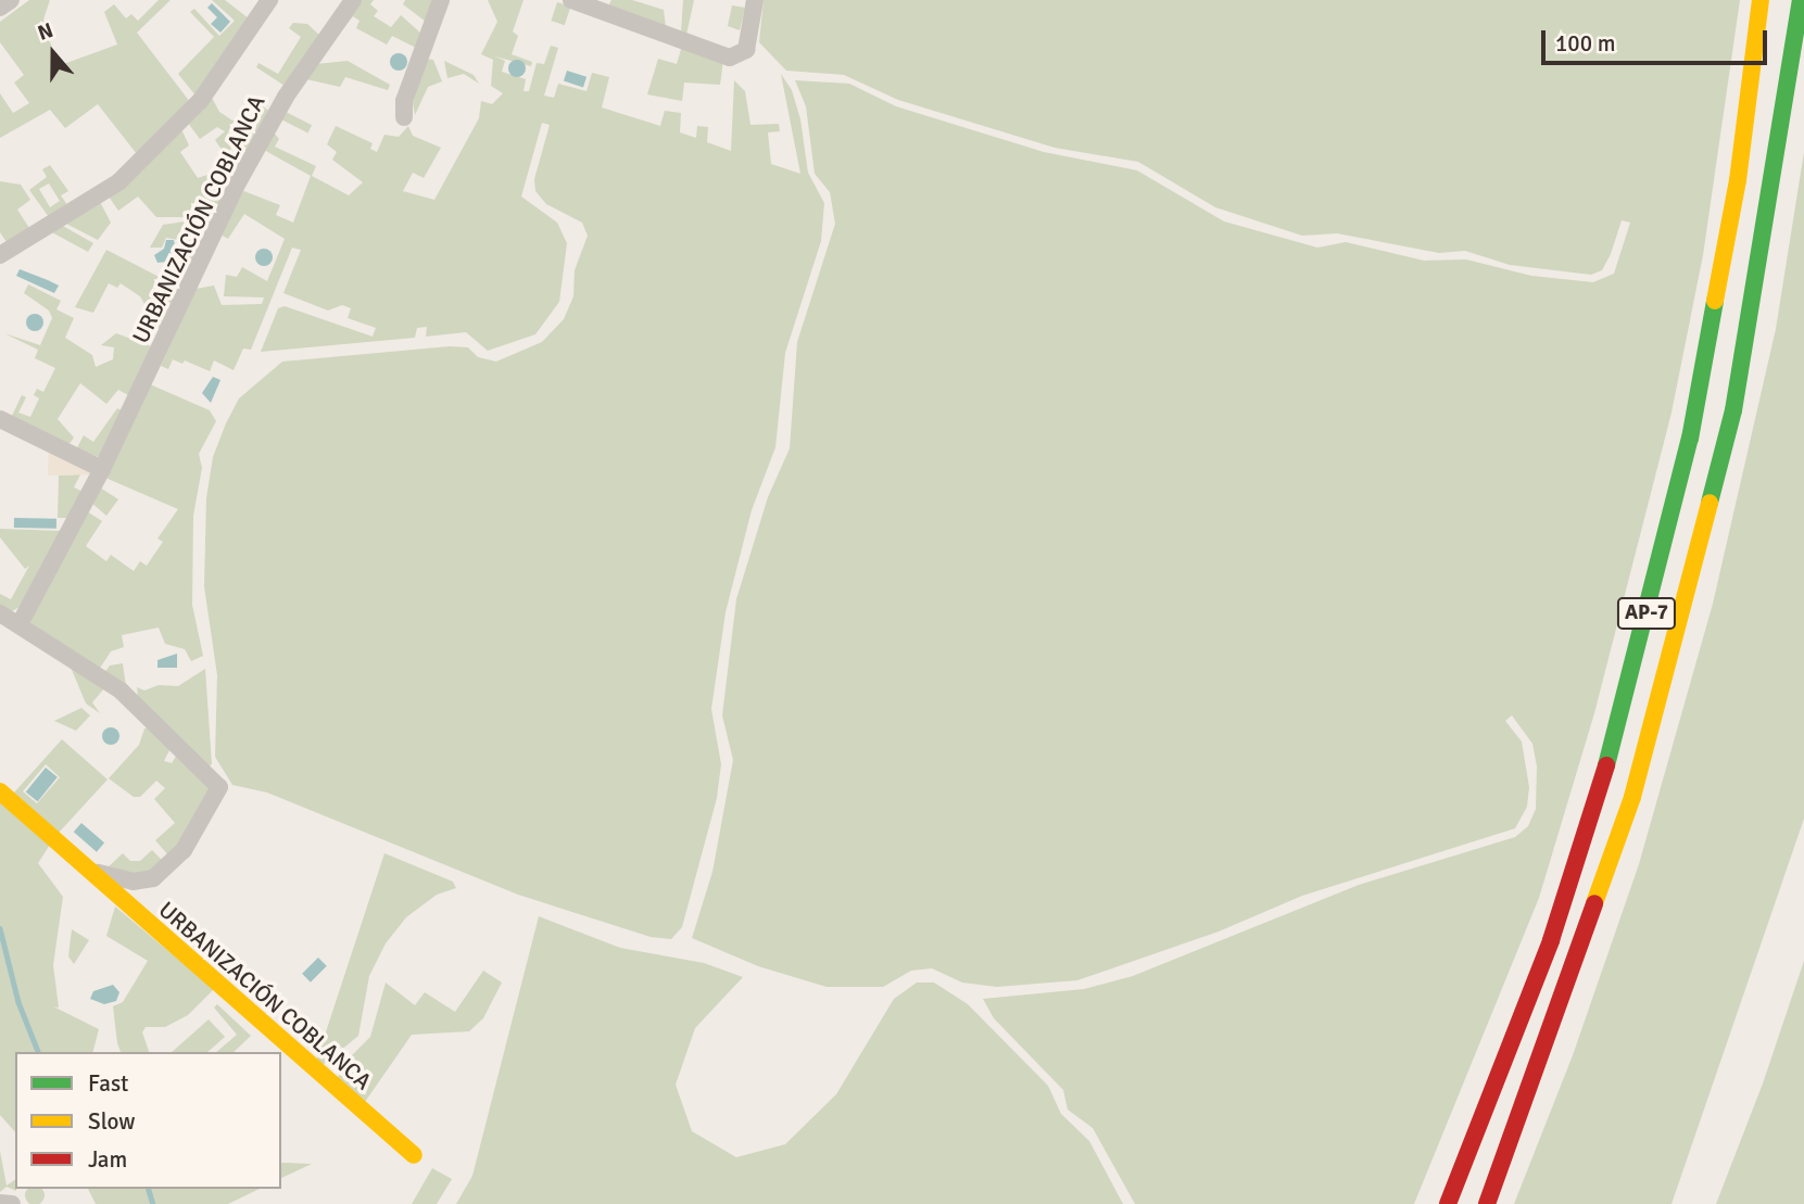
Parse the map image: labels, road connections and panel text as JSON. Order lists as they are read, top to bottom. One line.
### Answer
{"streets":{"main road":["URBANIZACIÓN COBLANCA","AP-7"]},"legend":["Fast","Slow","Jam"],"scale_bar":"100 m","north":"top"}
